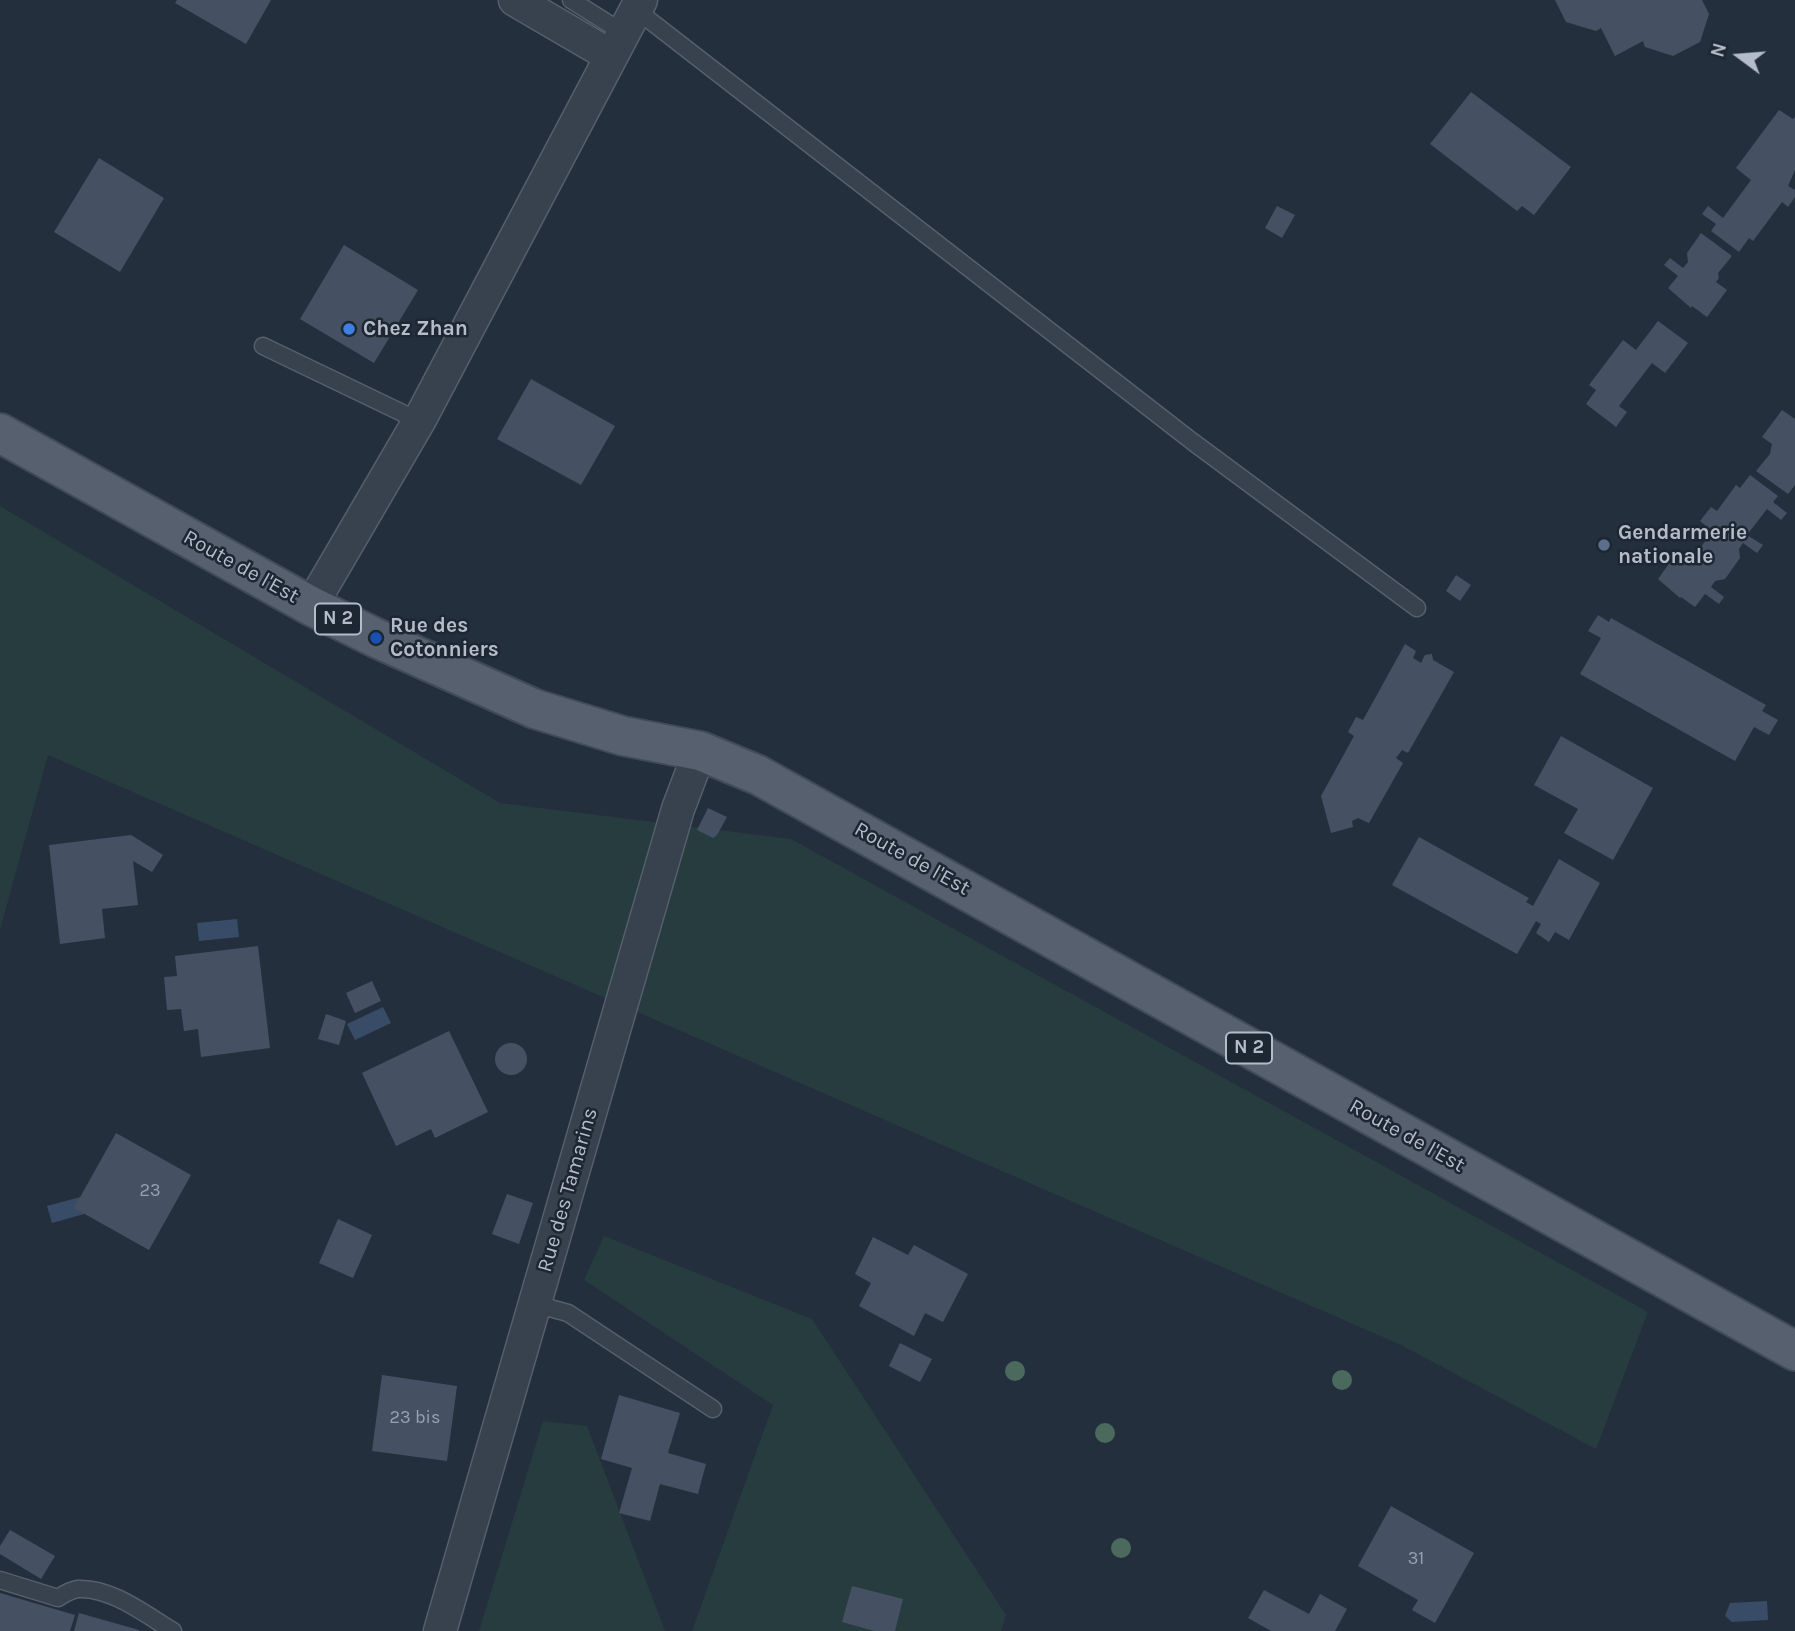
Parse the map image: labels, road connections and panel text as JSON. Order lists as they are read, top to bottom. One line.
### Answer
{"streets":{"main road":["Route de l'Est","N 2"],"street":["Rue des Tamarins"]},"crossings":[["Route de l'Est","Rue des Tamarins"]],"places":["Chez Zhan","Gendarmerie nationale","Rue des Cotonniers"],"house_numbers":["23","23 bis","31"],"north":"left"}
